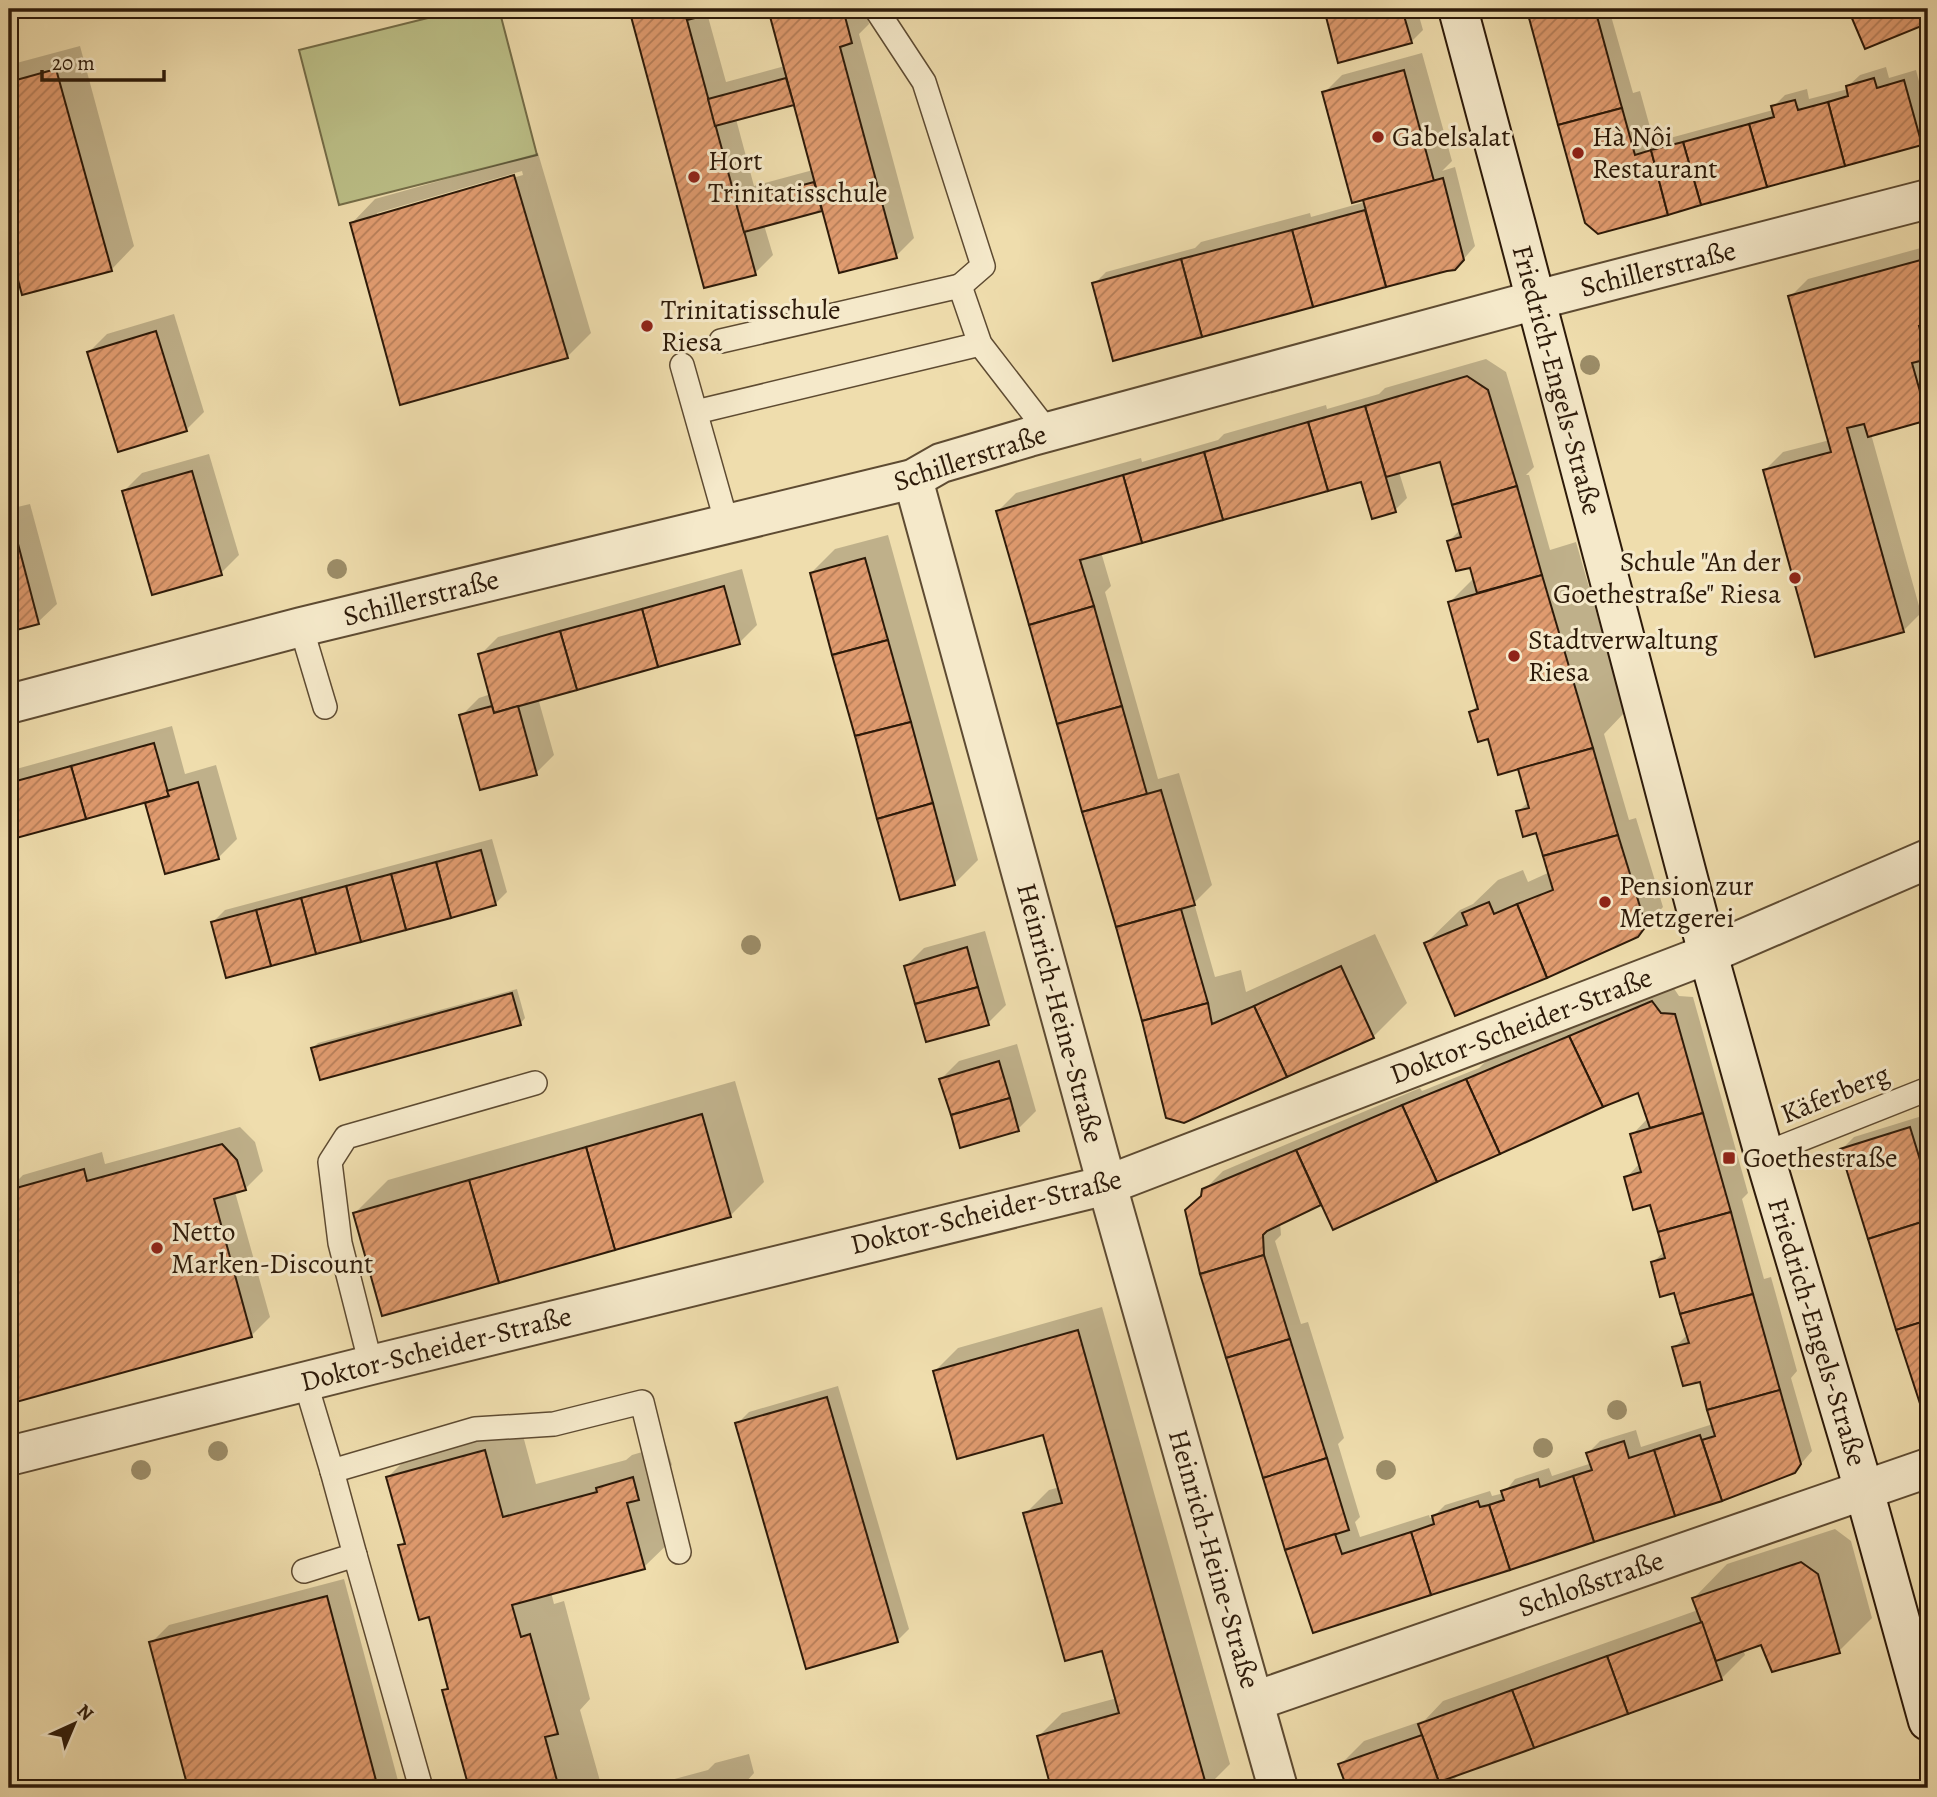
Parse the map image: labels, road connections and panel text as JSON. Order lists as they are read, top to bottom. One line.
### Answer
{"streets":{"street":["Schillerstraße","Friedrich-Engels-Straße","Heinrich-Heine-Straße","Doktor-Scheider-Straße","Schloßstraße"],"lane":["Käferberg"]},"crossings":[["Schillerstraße","Friedrich-Engels-Straße"],["Schillerstraße","Heinrich-Heine-Straße"],["Friedrich-Engels-Straße","Doktor-Scheider-Straße"],["Friedrich-Engels-Straße","Käferberg"],["Friedrich-Engels-Straße","Schloßstraße"],["Heinrich-Heine-Straße","Doktor-Scheider-Straße"],["Heinrich-Heine-Straße","Schloßstraße"]],"places":{"other":["Gabelsalat","Hà Nôi Restaurant","Hort Trinitatisschule","Trinitatisschule Riesa","Schule \"An der Goethestraße\" Riesa","Stadtverwaltung Riesa","Pension zur Metzgerei","Netto Marken-Discount"],"transit":["Goethestraße"]},"scale_bar":"20 m","north":"top right"}
